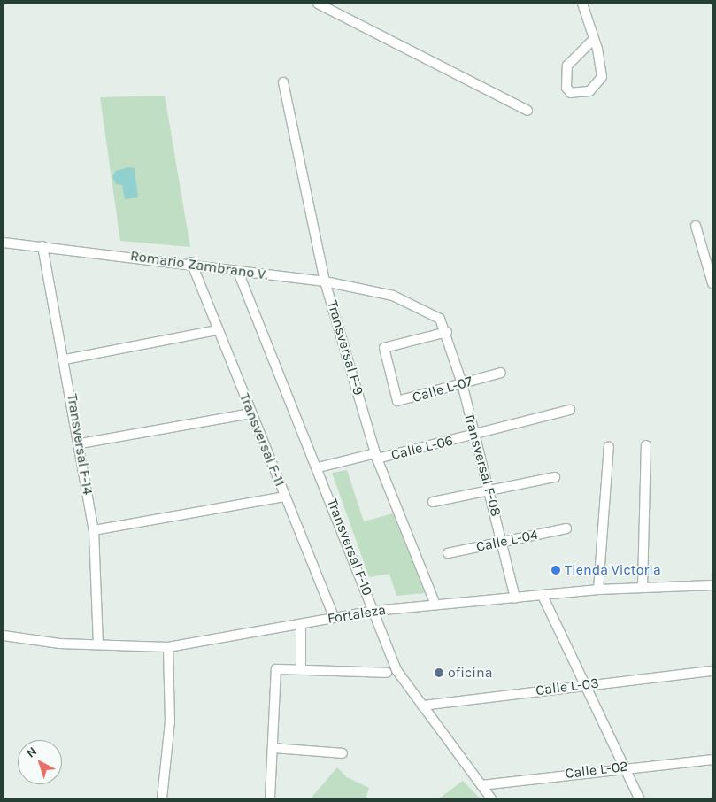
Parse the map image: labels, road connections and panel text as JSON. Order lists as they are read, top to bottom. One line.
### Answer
{"streets":{"street":["Romario Zambrano V.","Transversal F-9","Calle L-07","Transversal F-11","Transversal F-14","Calle L-06","Transversal F-08","Calle L-04","Transversal F-10","Fortaleza","Calle L-03","Calle L-02"]},"crossings":[["Romario Zambrano V.","Transversal F-9"],["Romario Zambrano V.","Calle L-07"],["Romario Zambrano V.","Transversal F-11"],["Romario Zambrano V.","Transversal F-14"],["Romario Zambrano V.","Transversal F-08"],["Romario Zambrano V.","Transversal F-10"],["Transversal F-9","Calle L-06"],["Transversal F-9","Fortaleza"],["Calle L-07","Transversal F-08"],["Transversal F-11","Fortaleza"],["Transversal F-14","Fortaleza"],["Calle L-06","Transversal F-08"],["Calle L-06","Transversal F-10"],["Transversal F-08","Calle L-04"],["Transversal F-08","Fortaleza"],["Transversal F-10","Fortaleza"],["Transversal F-10","Calle L-03"],["Transversal F-10","Calle L-02"]],"places":["Tienda Victoria","oficina"],"north":"top left"}
